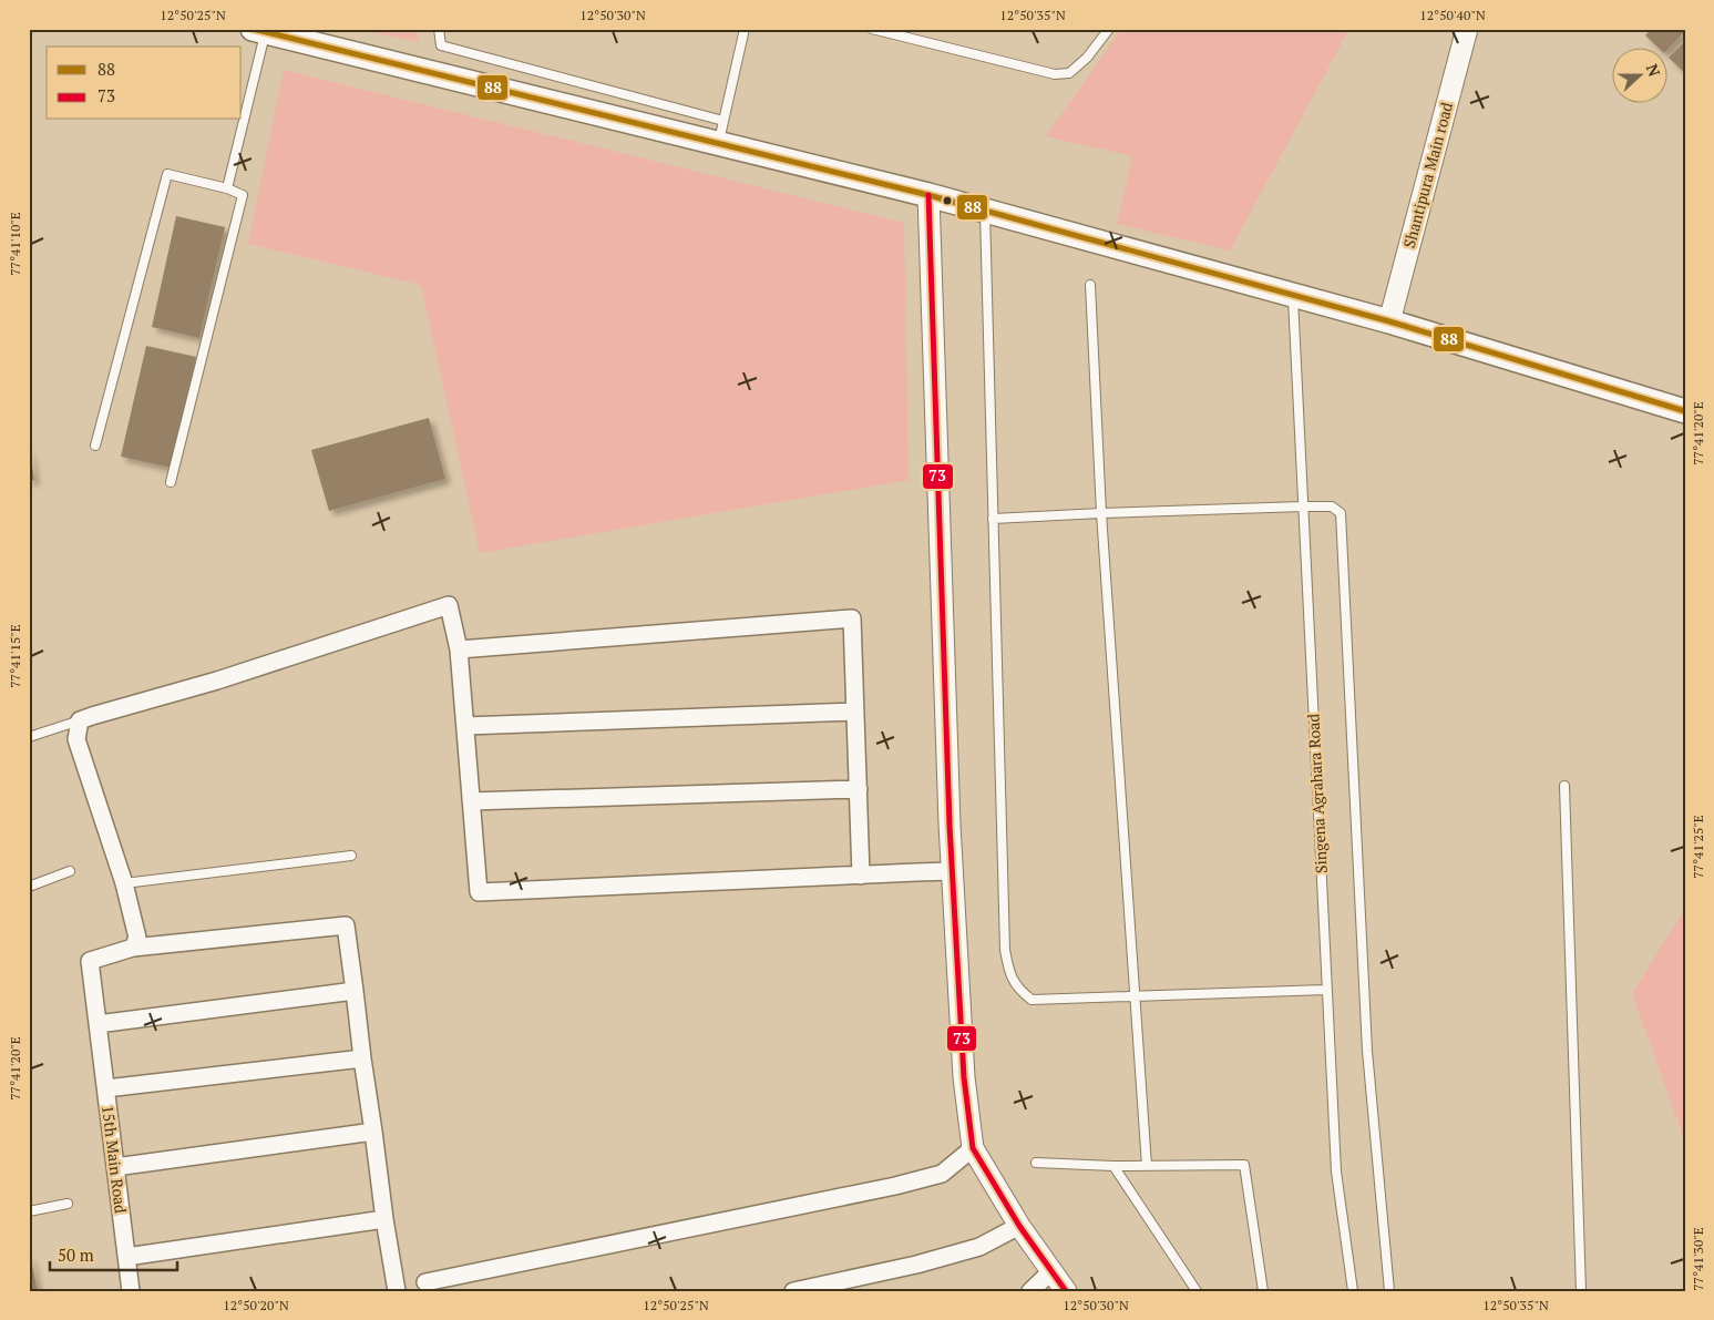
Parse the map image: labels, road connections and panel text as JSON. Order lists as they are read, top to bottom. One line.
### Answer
{"streets":{"street":["Shantipura Main road","15th Main Road"],"lane":["Singena Agrahara Road"]},"lines":["transit line 88","transit line 73"],"legend":["88","73"],"scale_bar":"50 m","north":"right","coordinates":["12°50'25\"N","12°50'30\"N","12°50'35\"N","12°50'40\"N","77°41'10\"E","77°41'20\"E","77°41'15\"E","77°41'25\"E","77°41'30\"E","12°50'20\"N"]}
